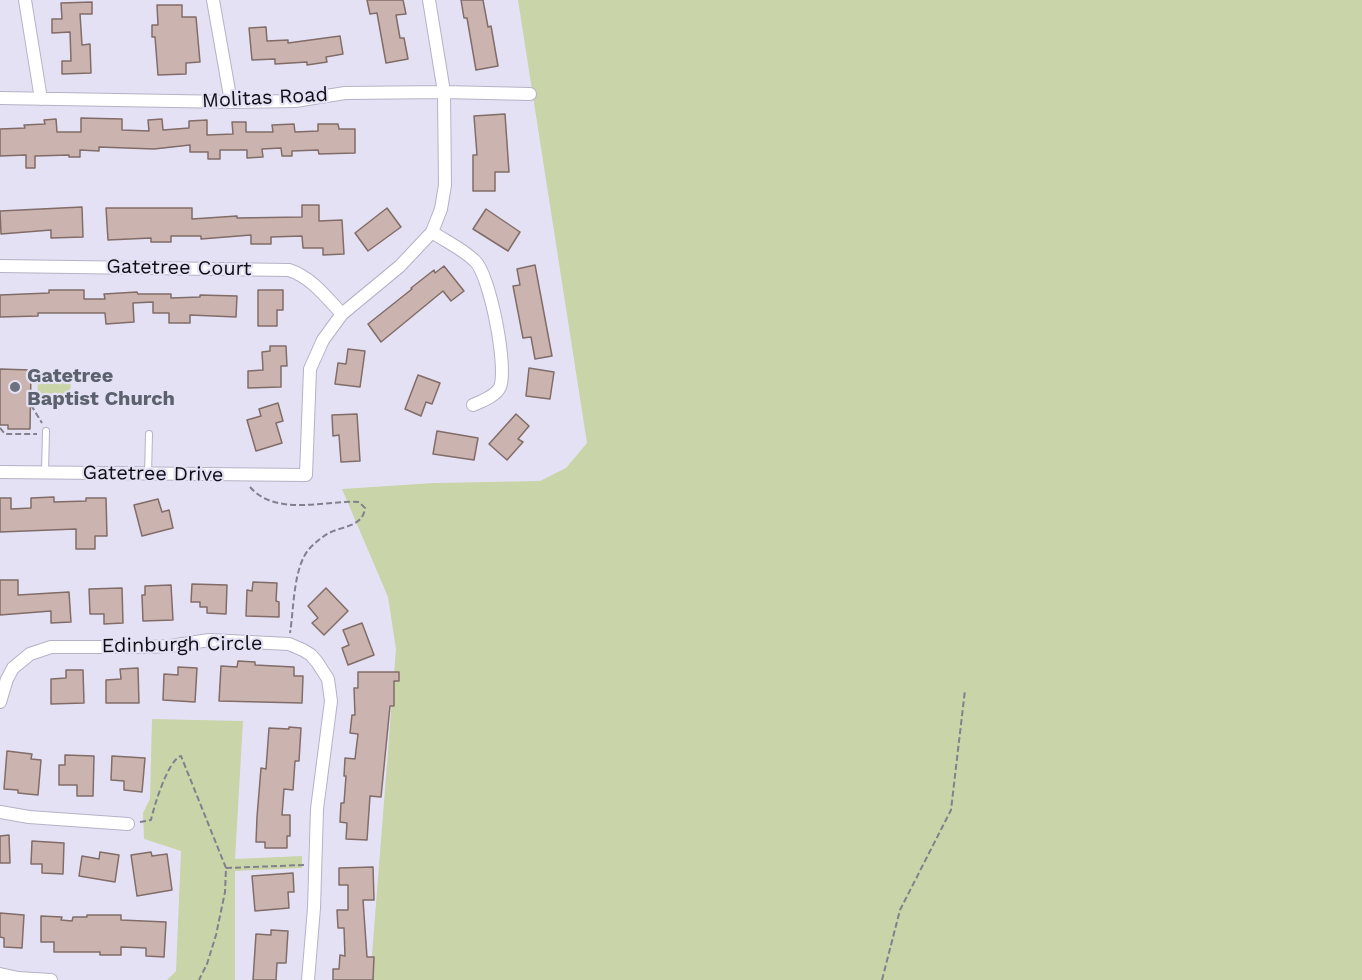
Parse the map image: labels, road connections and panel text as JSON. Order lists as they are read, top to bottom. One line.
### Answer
{"streets":{"street":["Molitas Road","Gatetree Court","Gatetree Drive","Edinburgh Circle"]},"crossings":[["Gatetree Court","Gatetree Drive"]],"places":["Gatetree Baptist Church"]}
